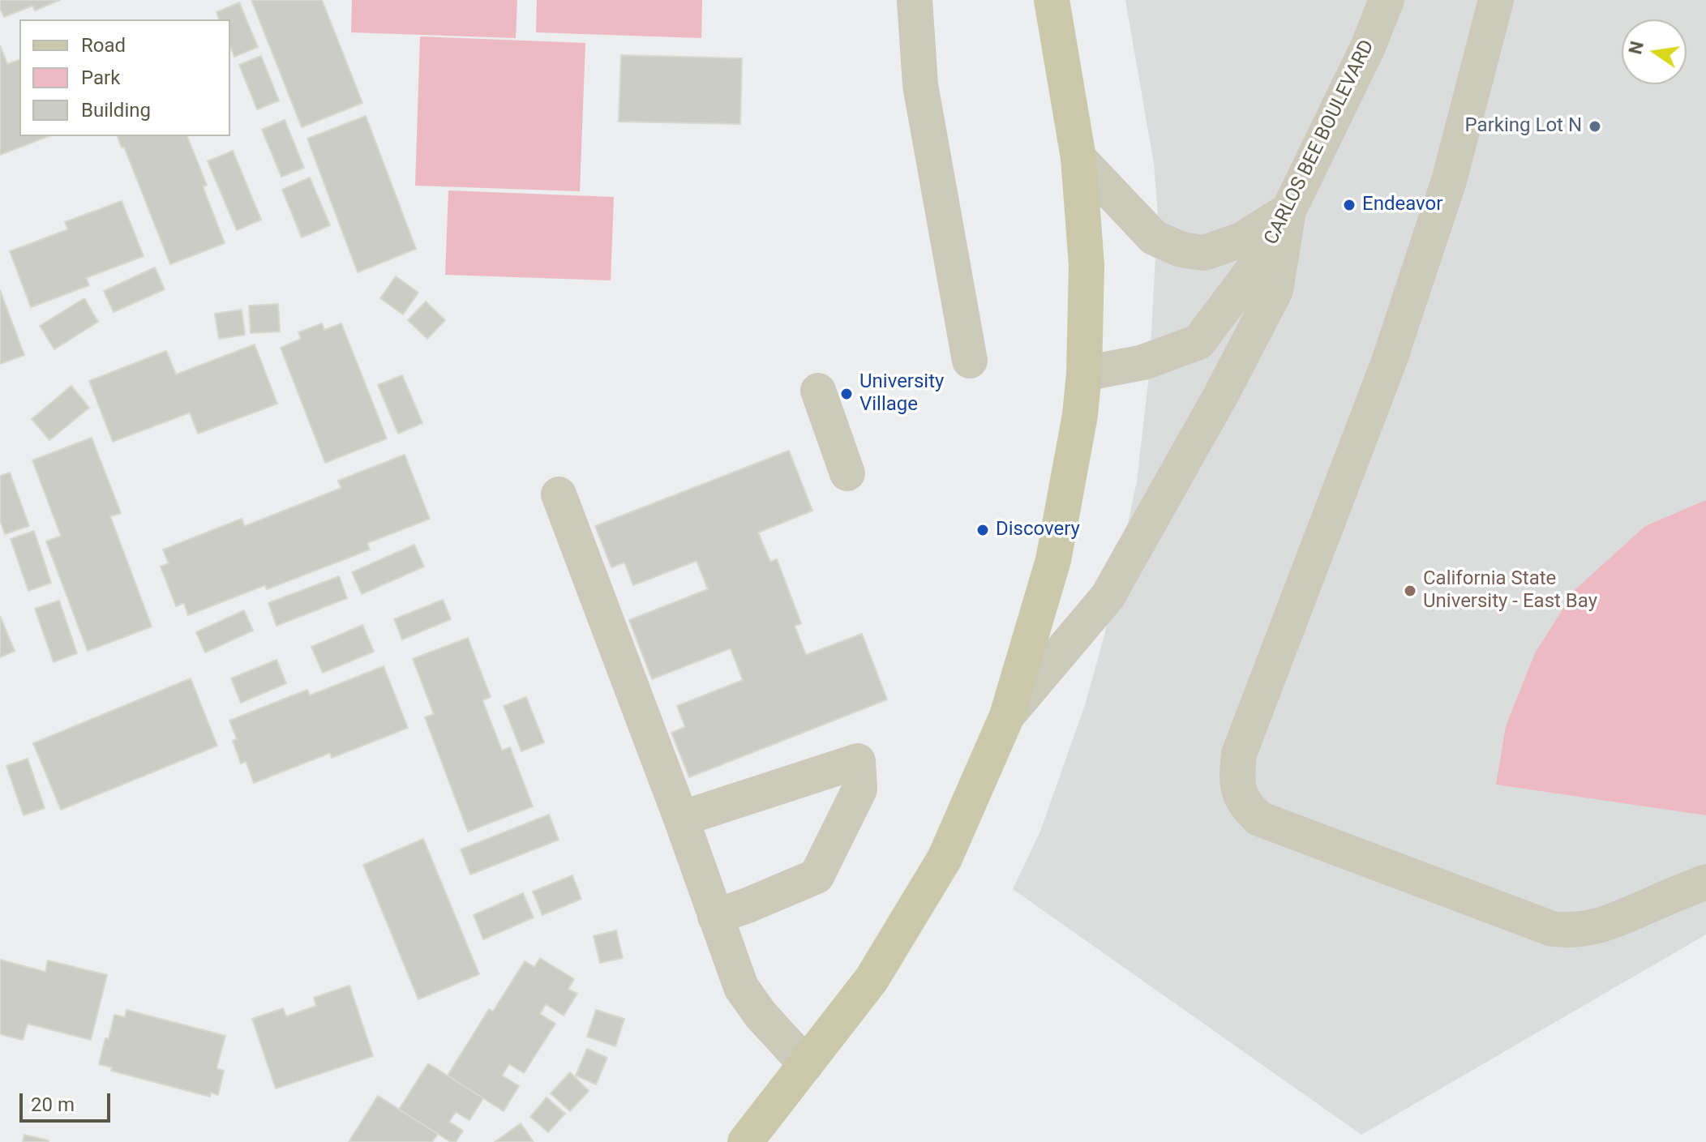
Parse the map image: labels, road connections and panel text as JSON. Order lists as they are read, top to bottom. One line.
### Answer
{"streets":{"street":["CARLOS BEE BOULEVARD"]},"places":["Parking Lot N","Endeavor","University Village","Discovery","California State University - East Bay"],"legend":["Road","Park","Building"],"scale_bar":"20 m","north":"left"}
